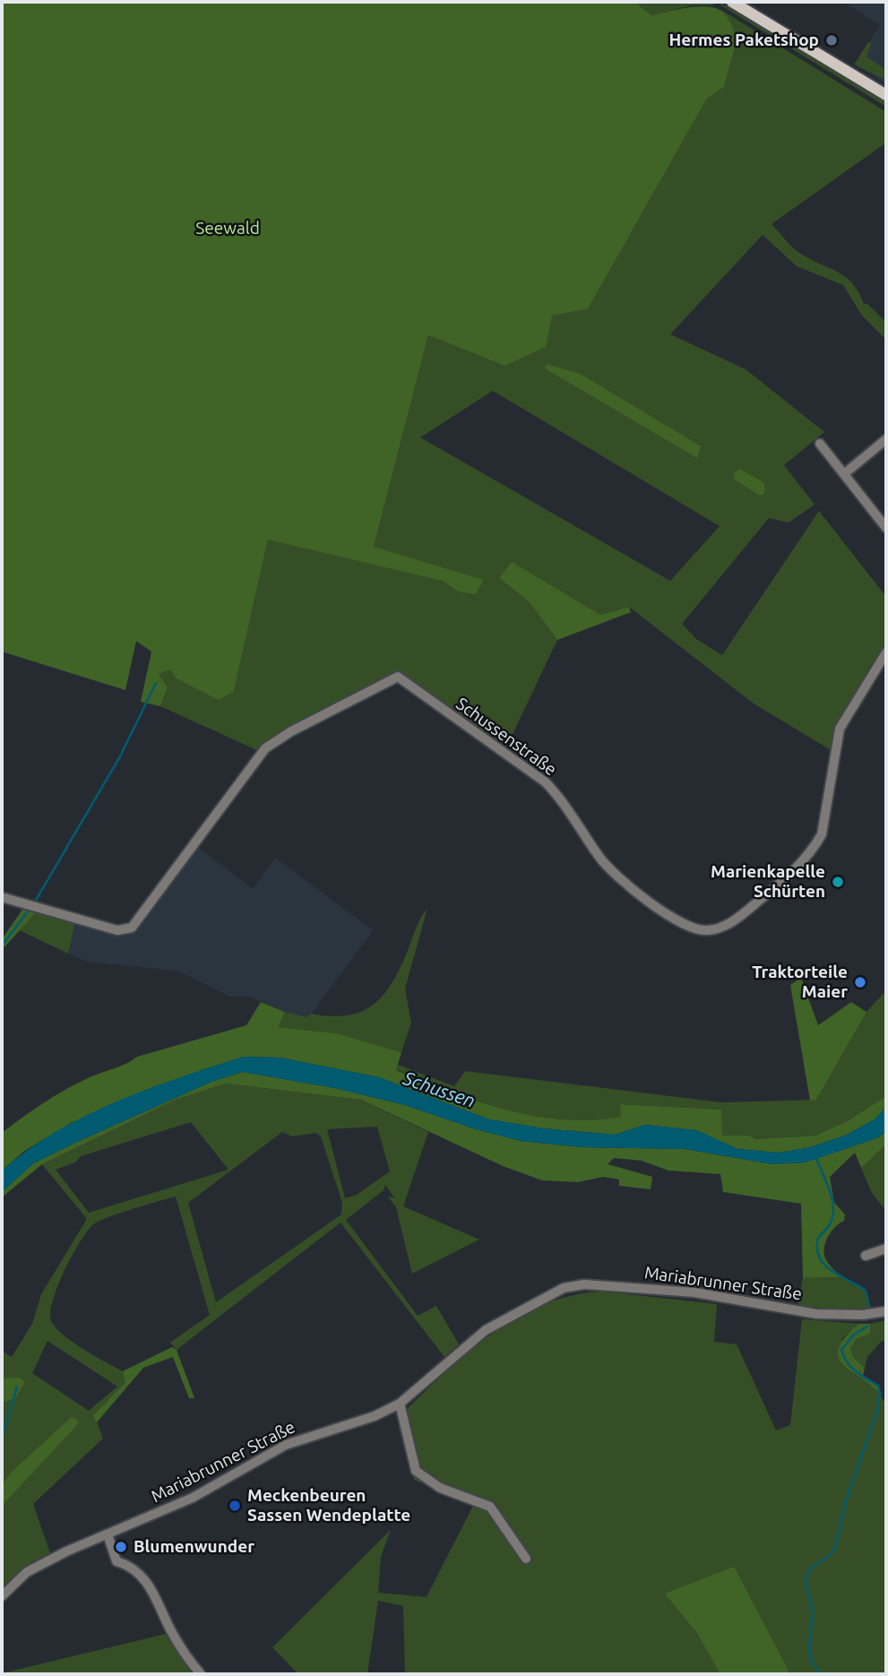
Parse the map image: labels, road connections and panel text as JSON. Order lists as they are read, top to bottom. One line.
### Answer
{"streets":{"street":["Schussenstraße","Mariabrunner Straße"]},"water":["Schussen"],"parks":["Seewald"],"places":["Hermes Paketshop","Marienkapelle Schürten","Traktorteile Maier","Meckenbeuren Sassen Wendeplatte","Blumenwunder"]}
